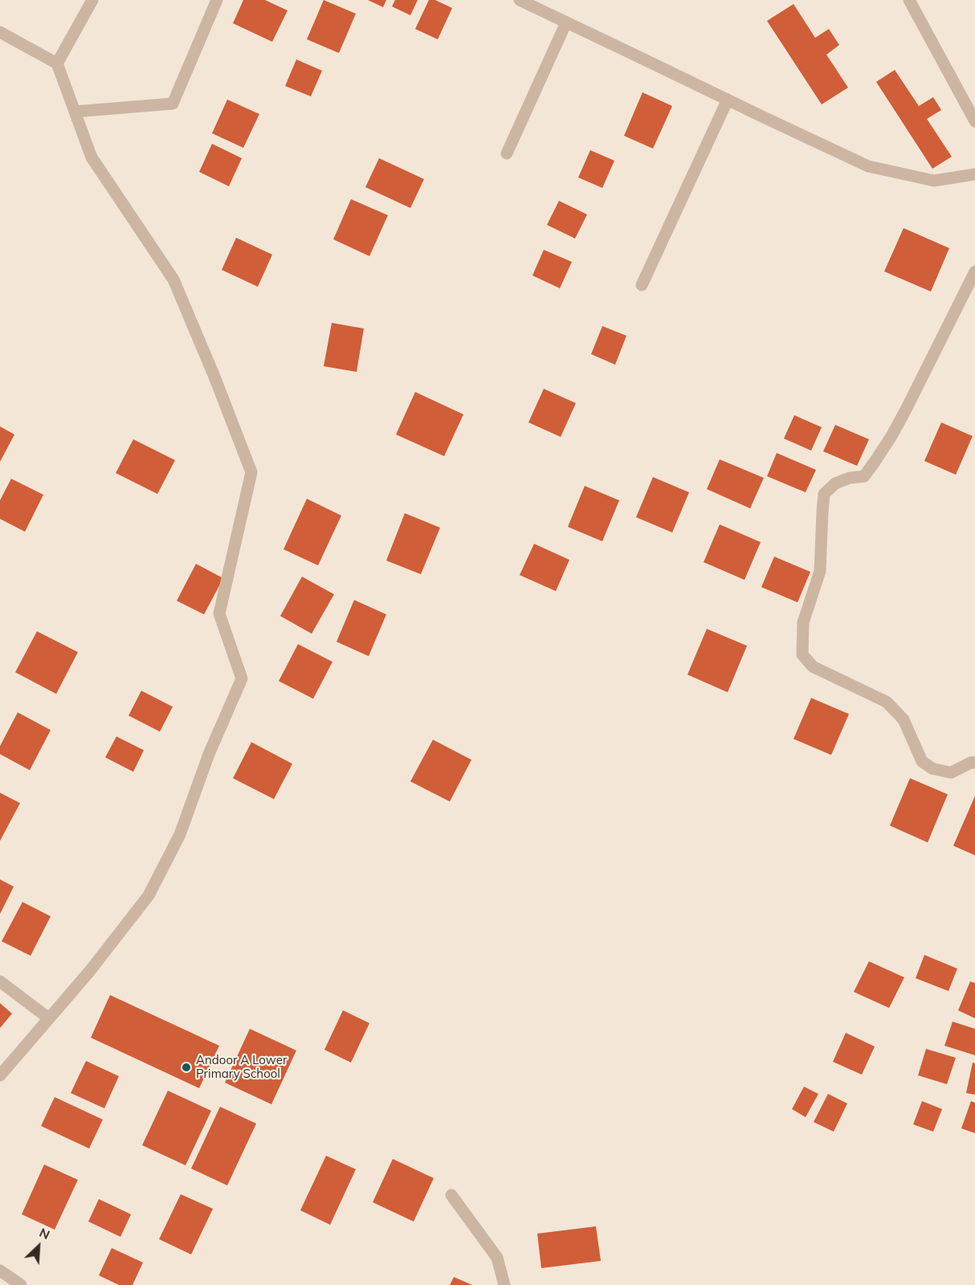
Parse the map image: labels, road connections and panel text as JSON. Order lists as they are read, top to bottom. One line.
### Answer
{"places":["Andoor A Lower Primary School"],"north":"top right"}
